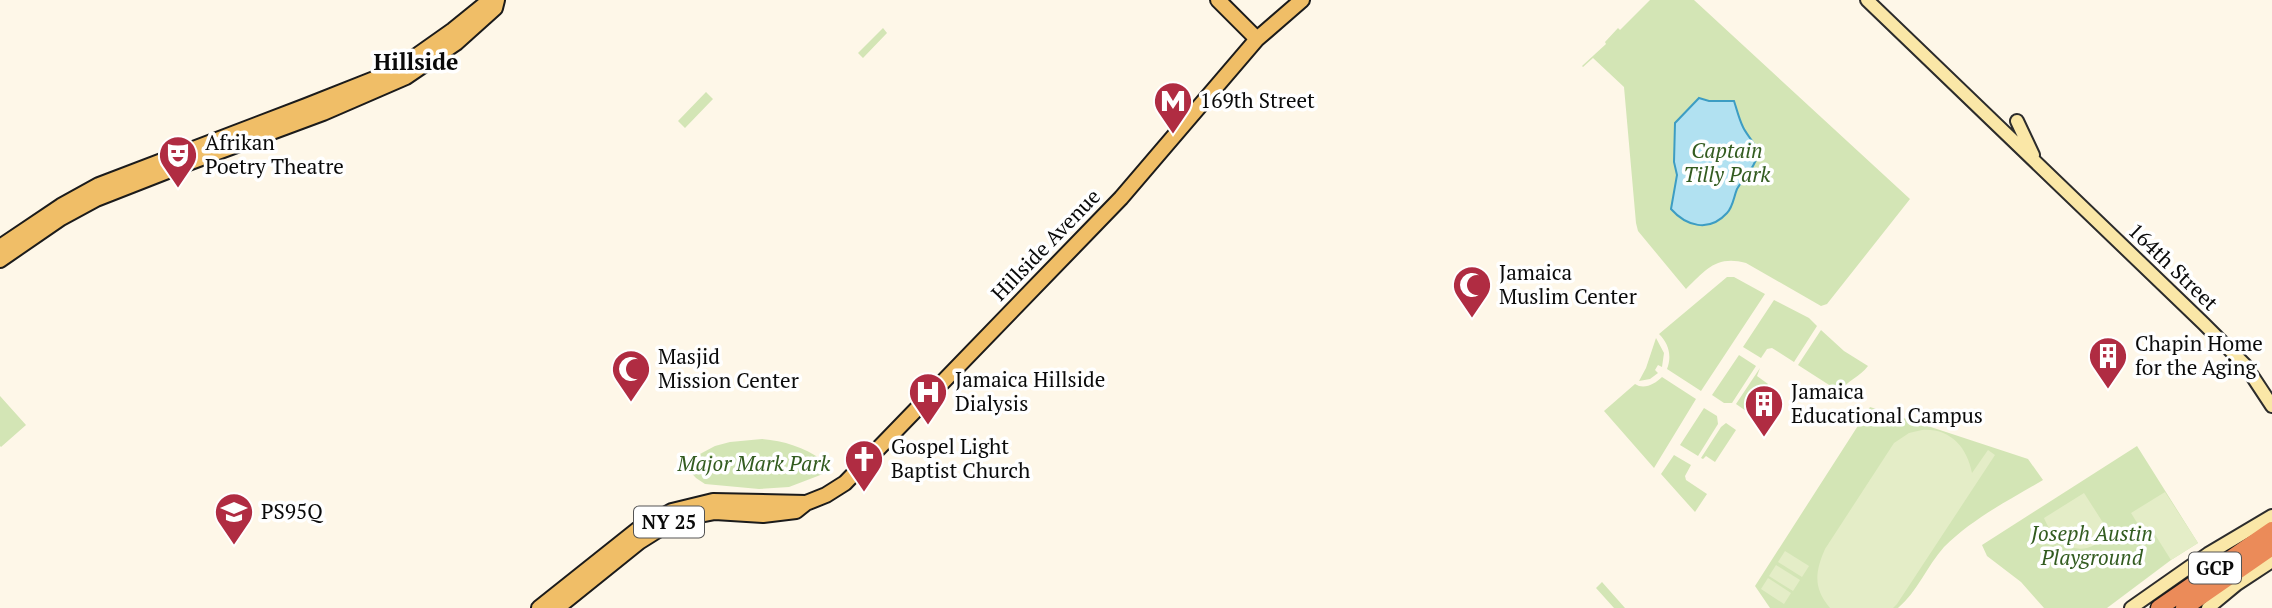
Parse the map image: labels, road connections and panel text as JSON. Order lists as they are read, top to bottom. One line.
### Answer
{"streets":{"highway":["GCP"],"main road":["Hillside Avenue","NY 25"],"street":["164th Street"]},"districts":["Hillside"],"parks":["Captain Tilly Park","Major Mark Park","Joseph Austin Playground"],"places":{"metro station":["169th Street"],"theatre":["Afrikan Poetry Theatre"],"mosque":["Jamaica Muslim Center","Masjid Mission Center"],"building":["Chapin Home for the Aging","Jamaica Educational Campus"],"hospital":["Jamaica Hillside Dialysis"],"church":["Gospel Light Baptist Church"],"school or university":["PS95Q"]}}
